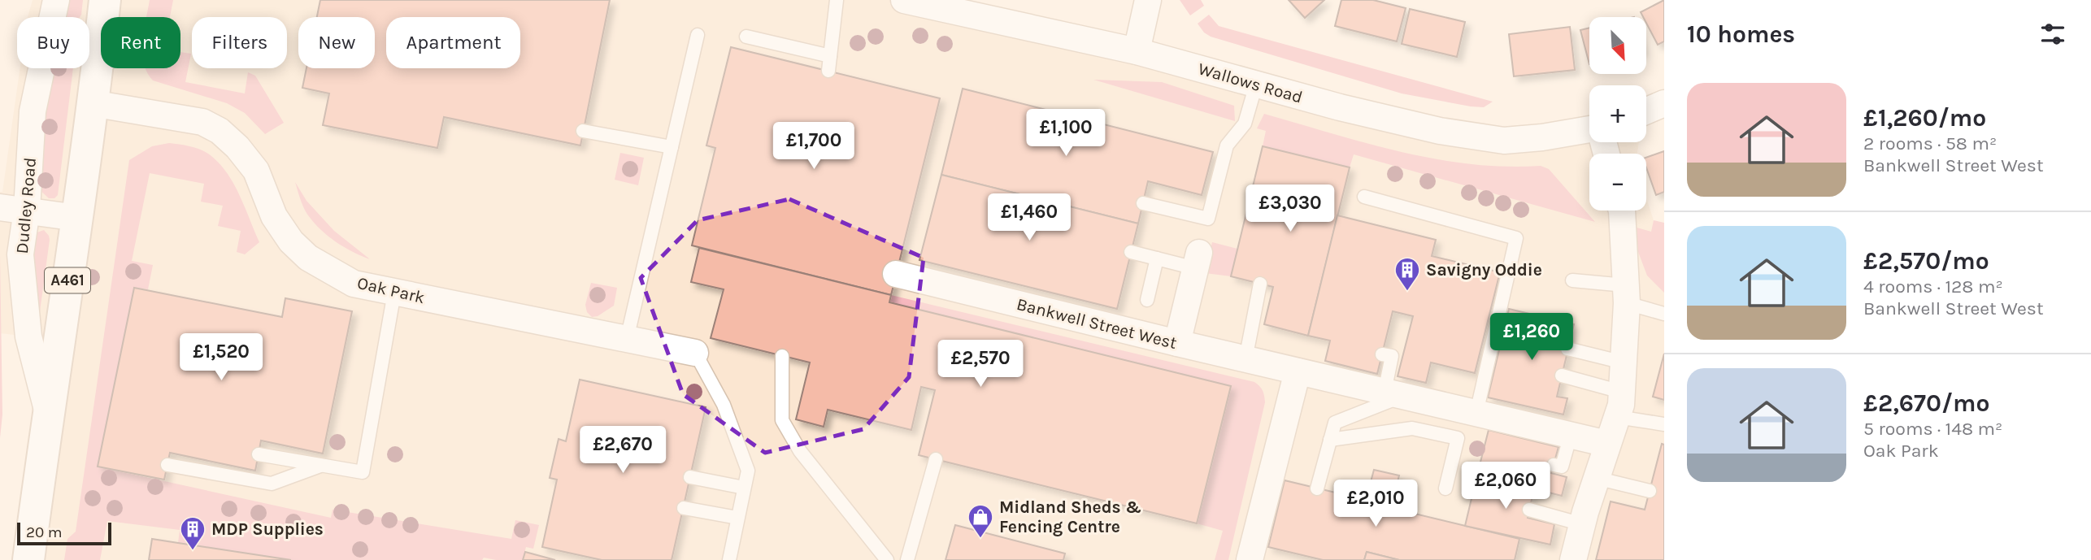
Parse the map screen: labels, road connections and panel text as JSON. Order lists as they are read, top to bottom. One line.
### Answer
{"streets":{"main road":["Dudley Road","A461"],"street":["Wallows Road","Oak Park","Bankwell Street West"]},"crossings":[["Dudley Road","Oak Park"]],"places":{"building":["Savigny Oddie","MDP Supplies"],"shop":["Midland Sheds & Fencing Centre"]},"scale_bar":"20 m","north":"bottom right","page":{"heading":"10 homes","map_buttons":["+","−"],"chip":["Buy","Rent","Filters","New","Apartment"],"list":[{"name":"£1,260/mo","note":"2 rooms · 58 m² · Bankwell Street West"},{"name":"£2,570/mo","note":"4 rooms · 128 m² · Bankwell Street West"},{"name":"£2,670/mo","note":"5 rooms · 148 m² · Oak Park"}],"price":["£1,100","£1,700","£3,030","£1,460","£1,260","£1,520","£2,570","£2,670","£2,060","£2,010"],"scale":"20 m"}}
